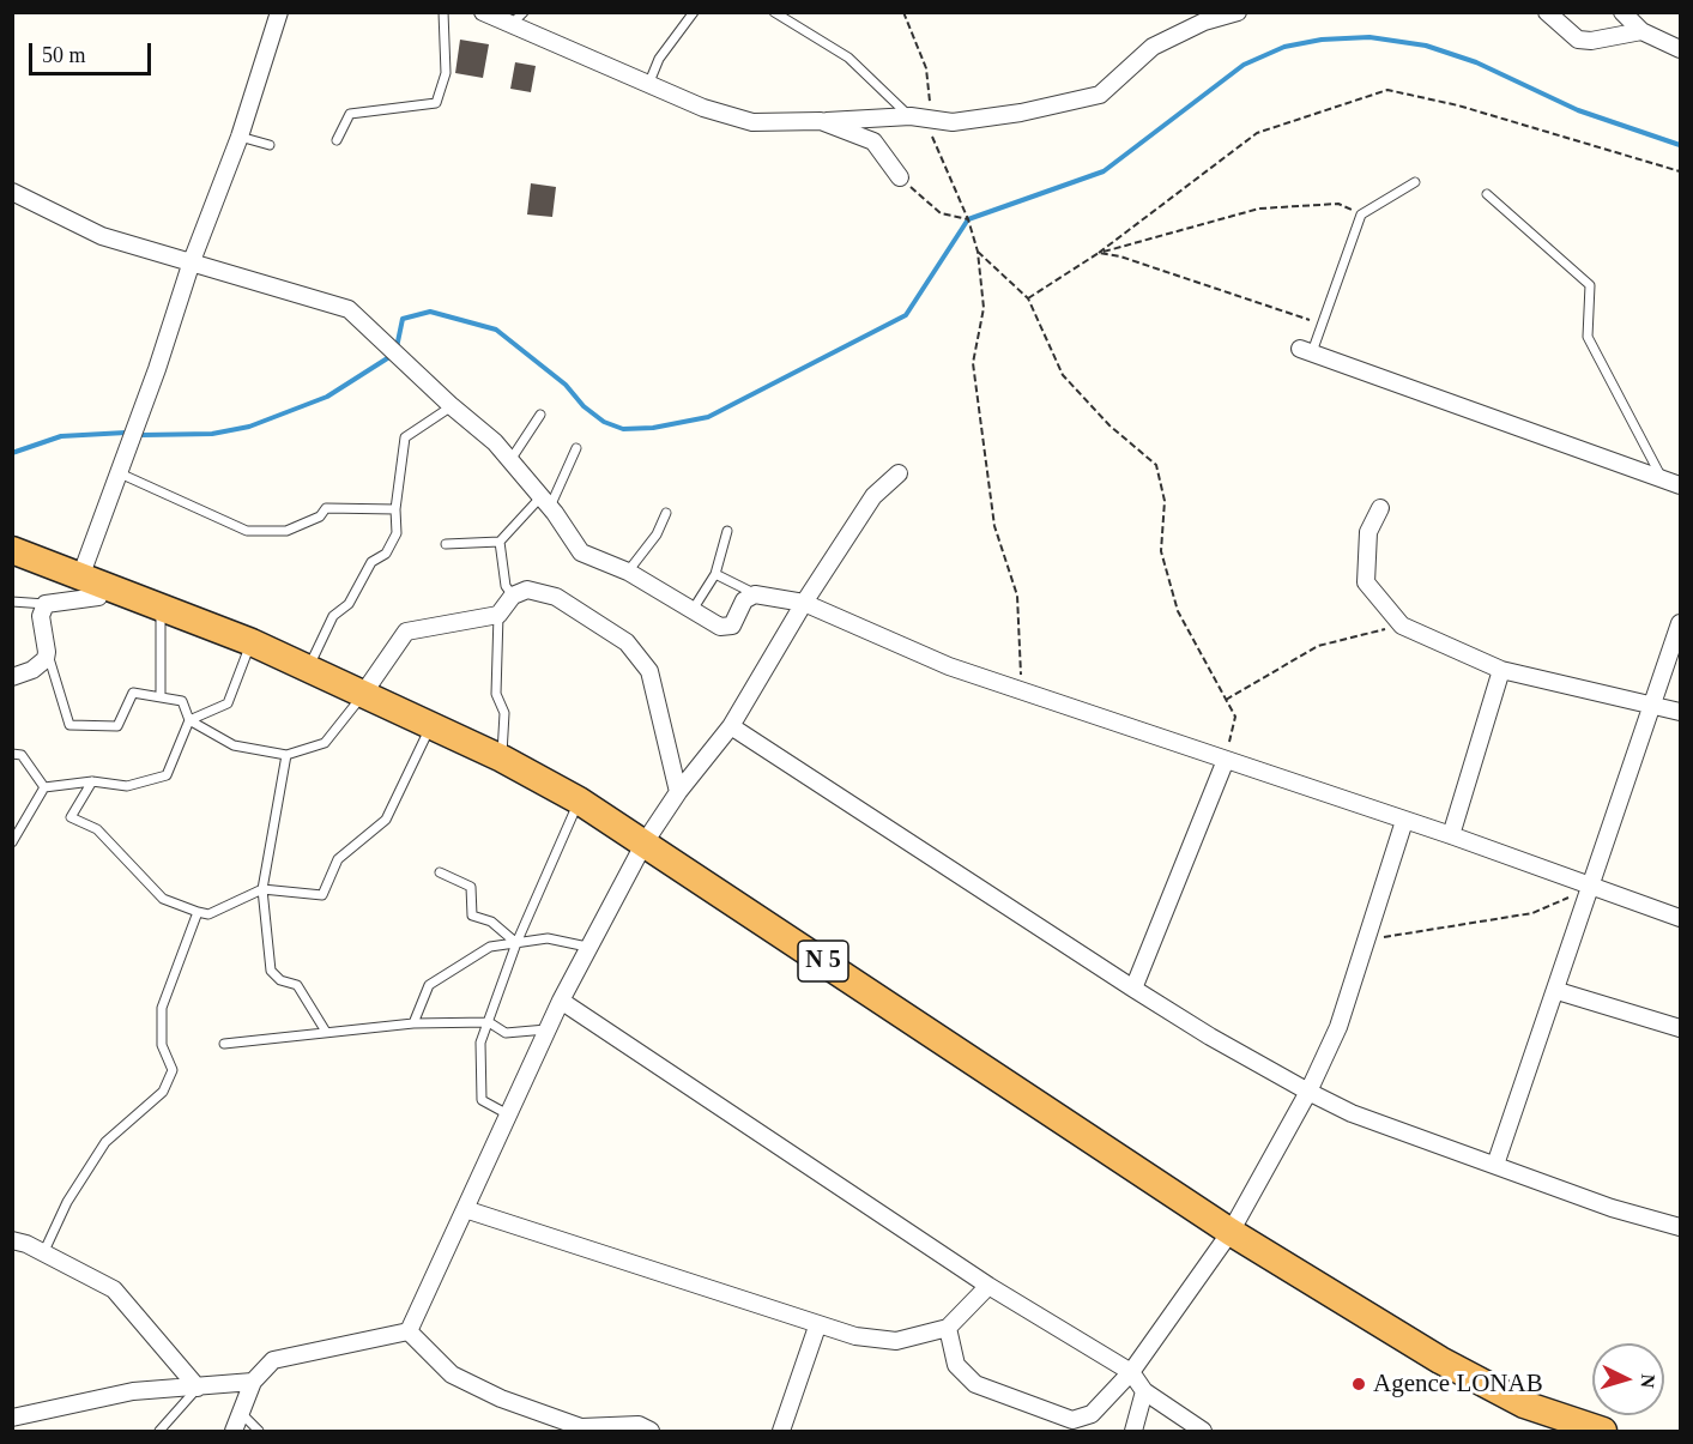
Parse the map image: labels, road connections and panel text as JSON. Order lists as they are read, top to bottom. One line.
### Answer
{"streets":{"highway":["N 5"]},"places":["Agence LONAB"],"scale_bar":"50 m","north":"right"}
